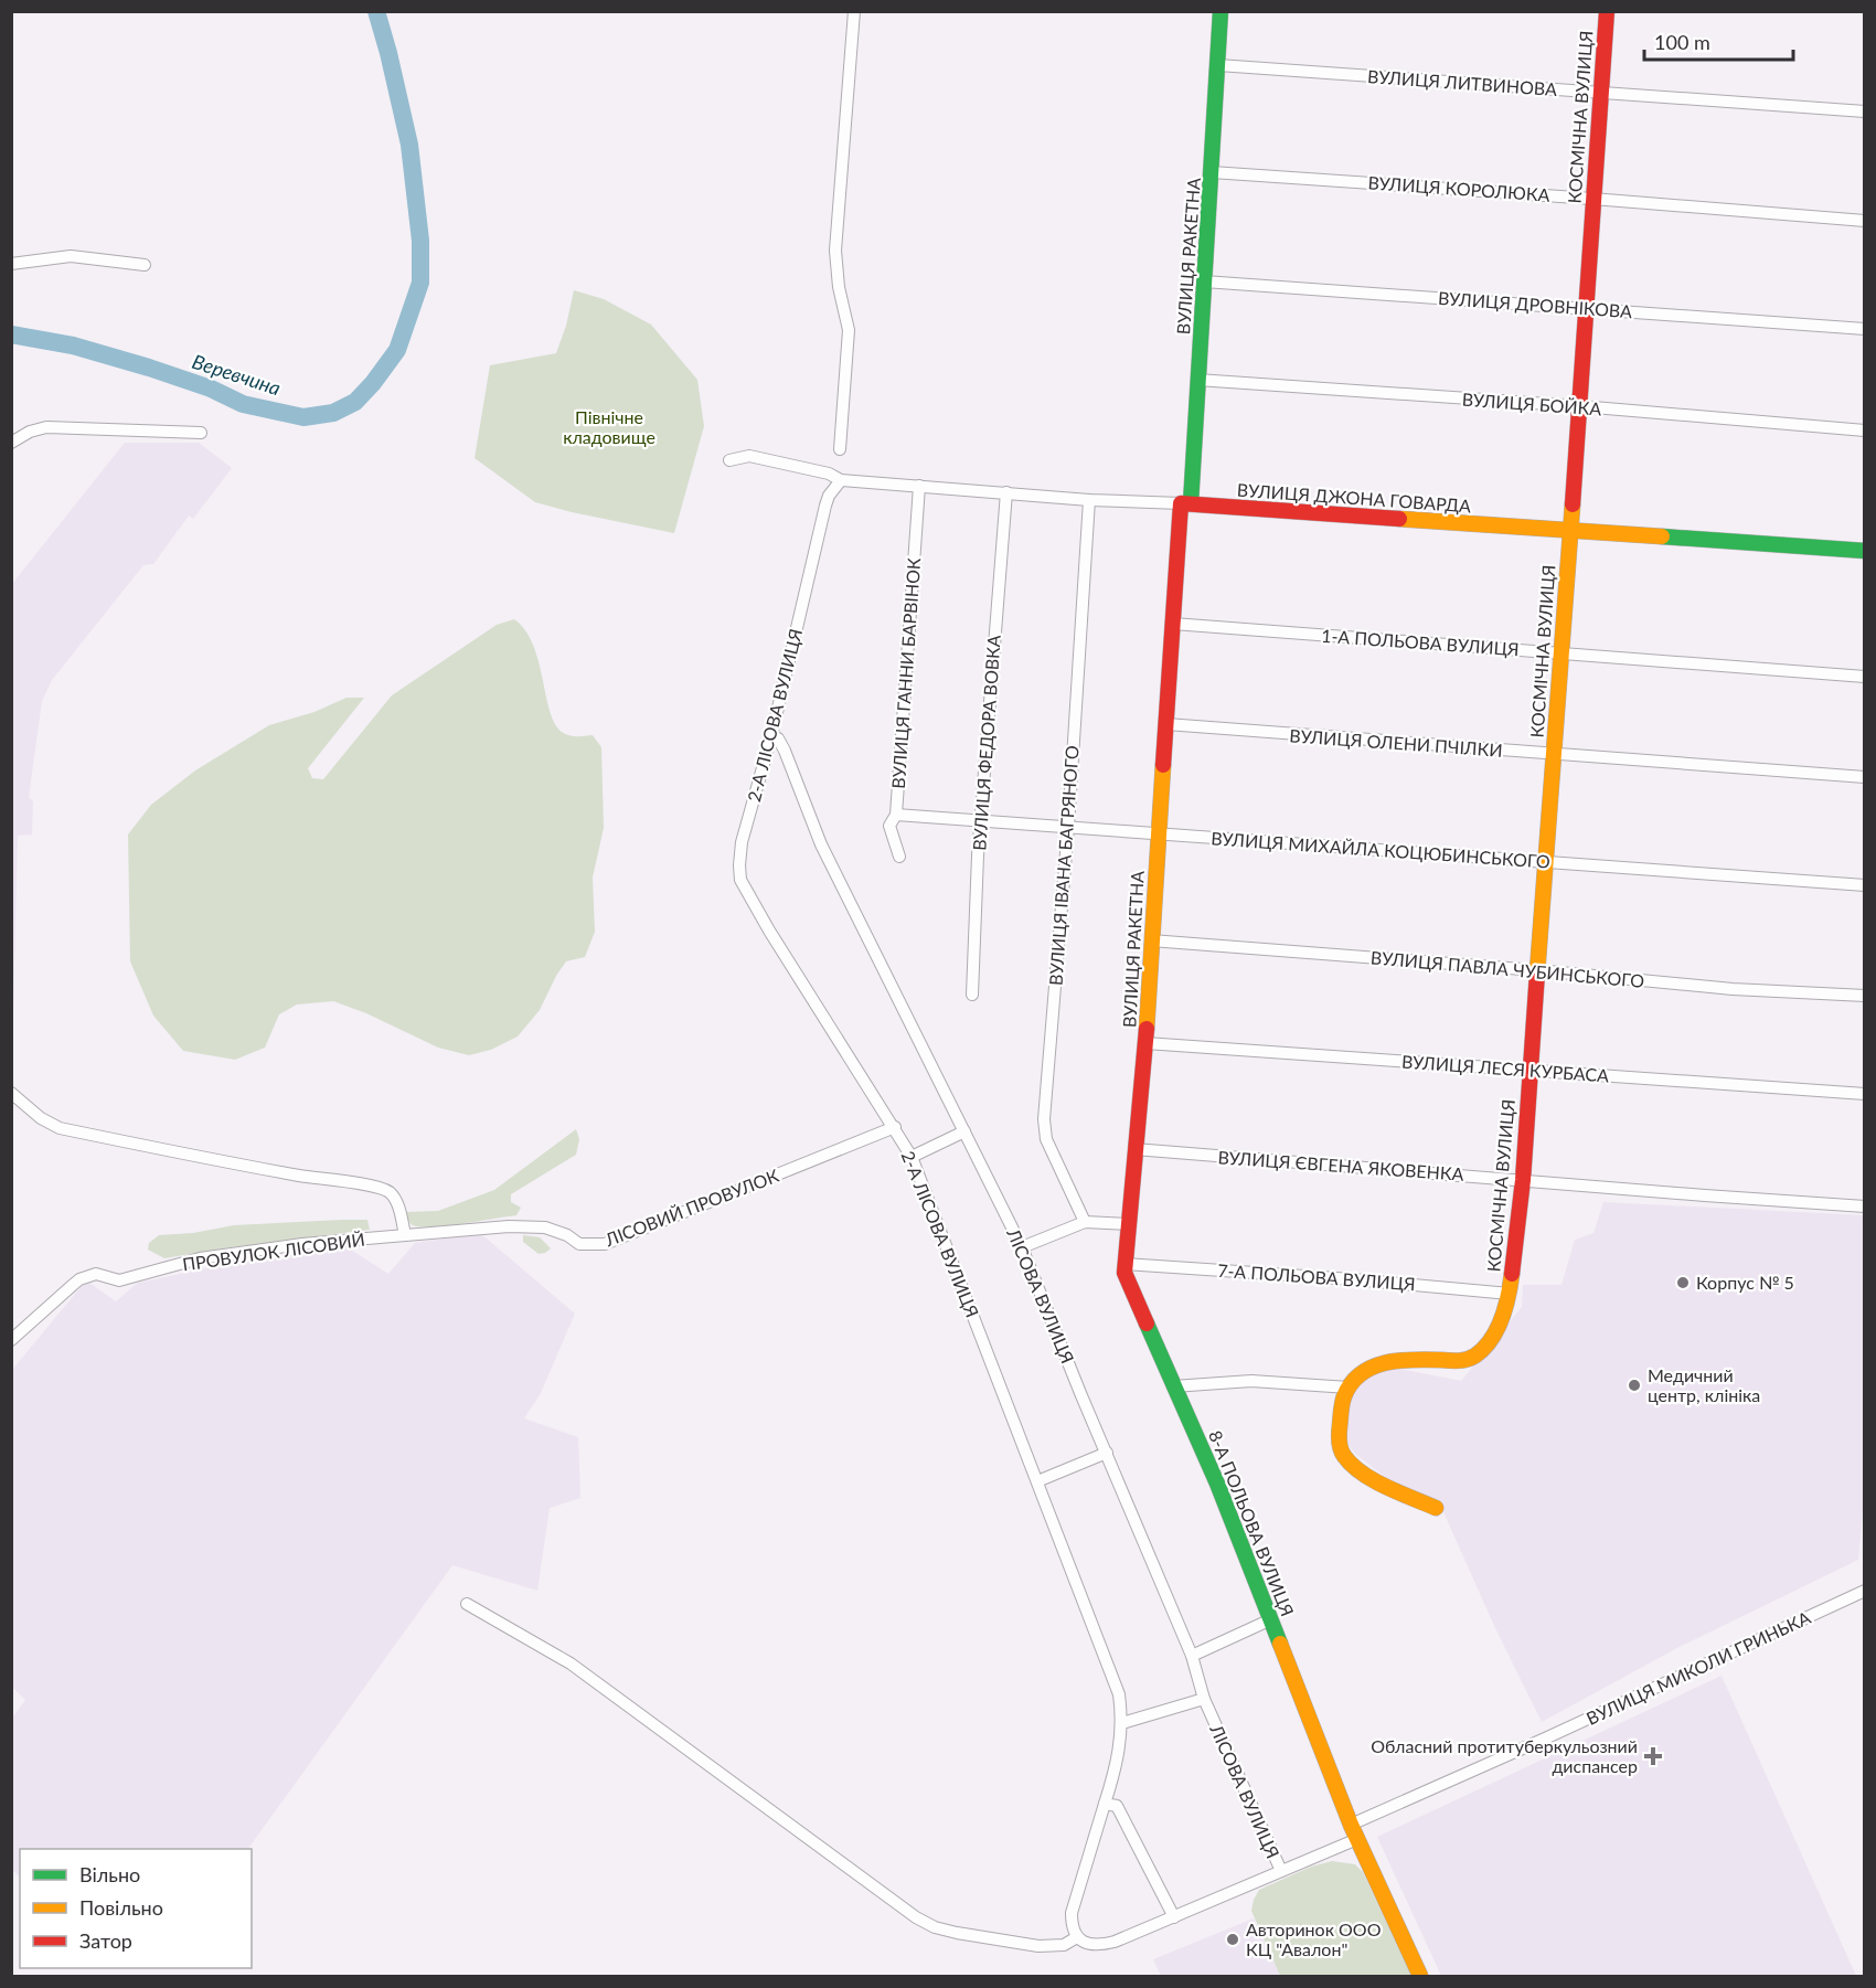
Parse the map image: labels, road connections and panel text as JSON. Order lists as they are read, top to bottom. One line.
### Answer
{"streets":{"street":["ВУЛИЦЯ ЛИТВИНОВА","КОСМІЧНА ВУЛИЦЯ","ВУЛИЦЯ КОРОЛЮКА","ВУЛИЦЯ РАКЕТНА","ВУЛИЦЯ ДРОВНІКОВА","ВУЛИЦЯ БОЙКА","ВУЛИЦЯ ДЖОНА ГОВАРДА","1-А ПОЛЬОВА ВУЛИЦЯ","ВУЛИЦЯ ГАННИ БАРВІНОК","2-А ЛІСОВА ВУЛИЦЯ","ВУЛИЦЯ ФЕДОРА ВОВКА","ВУЛИЦЯ ОЛЕНИ ПЧІЛКИ","ВУЛИЦЯ МИХАЙЛА КОЦЮБИНСЬКОГО","ВУЛИЦЯ ІВАНА БАГРЯНОГО","ВУЛИЦЯ ПАВЛА ЧУБИНСЬКОГО","ВУЛИЦЯ ЛЕСЯ КУРБАСА","ВУЛИЦЯ ЄВГЕНА ЯКОВЕНКА","ЛІСОВИЙ ПРОВУЛОК","ПРОВУЛОК ЛІСОВИЙ","7-А ПОЛЬОВА ВУЛИЦЯ","ЛІСОВА ВУЛИЦЯ","8-А ПОЛЬОВА ВУЛИЦЯ","ВУЛИЦЯ МИКОЛИ ГРИНЬКА"]},"crossings":[["ВУЛИЦЯ ЛИТВИНОВА","КОСМІЧНА ВУЛИЦЯ"],["ВУЛИЦЯ ЛИТВИНОВА","ВУЛИЦЯ РАКЕТНА"],["КОСМІЧНА ВУЛИЦЯ","ВУЛИЦЯ КОРОЛЮКА"],["КОСМІЧНА ВУЛИЦЯ","ВУЛИЦЯ ДРОВНІКОВА"],["КОСМІЧНА ВУЛИЦЯ","ВУЛИЦЯ БОЙКА"],["КОСМІЧНА ВУЛИЦЯ","ВУЛИЦЯ ДЖОНА ГОВАРДА"],["КОСМІЧНА ВУЛИЦЯ","1-А ПОЛЬОВА ВУЛИЦЯ"],["КОСМІЧНА ВУЛИЦЯ","ВУЛИЦЯ ОЛЕНИ ПЧІЛКИ"],["КОСМІЧНА ВУЛИЦЯ","ВУЛИЦЯ МИХАЙЛА КОЦЮБИНСЬКОГО"],["КОСМІЧНА ВУЛИЦЯ","ВУЛИЦЯ ПАВЛА ЧУБИНСЬКОГО"],["КОСМІЧНА ВУЛИЦЯ","ВУЛИЦЯ ЛЕСЯ КУРБАСА"],["КОСМІЧНА ВУЛИЦЯ","ВУЛИЦЯ ЄВГЕНА ЯКОВЕНКА"],["КОСМІЧНА ВУЛИЦЯ","7-А ПОЛЬОВА ВУЛИЦЯ"],["ВУЛИЦЯ КОРОЛЮКА","ВУЛИЦЯ РАКЕТНА"],["ВУЛИЦЯ РАКЕТНА","ВУЛИЦЯ ДРОВНІКОВА"],["ВУЛИЦЯ РАКЕТНА","ВУЛИЦЯ БОЙКА"],["ВУЛИЦЯ РАКЕТНА","ВУЛИЦЯ ДЖОНА ГОВАРДА"],["ВУЛИЦЯ РАКЕТНА","1-А ПОЛЬОВА ВУЛИЦЯ"],["ВУЛИЦЯ РАКЕТНА","ВУЛИЦЯ ОЛЕНИ ПЧІЛКИ"],["ВУЛИЦЯ РАКЕТНА","ВУЛИЦЯ МИХАЙЛА КОЦЮБИНСЬКОГО"],["ВУЛИЦЯ РАКЕТНА","ВУЛИЦЯ ПАВЛА ЧУБИНСЬКОГО"],["ВУЛИЦЯ РАКЕТНА","ВУЛИЦЯ ЛЕСЯ КУРБАСА"],["ВУЛИЦЯ РАКЕТНА","ВУЛИЦЯ ЄВГЕНА ЯКОВЕНКА"],["ВУЛИЦЯ РАКЕТНА","7-А ПОЛЬОВА ВУЛИЦЯ"],["ВУЛИЦЯ РАКЕТНА","8-А ПОЛЬОВА ВУЛИЦЯ"],["ВУЛИЦЯ ДЖОНА ГОВАРДА","ВУЛИЦЯ ГАННИ БАРВІНОК"],["ВУЛИЦЯ ДЖОНА ГОВАРДА","2-А ЛІСОВА ВУЛИЦЯ"],["ВУЛИЦЯ ДЖОНА ГОВАРДА","ВУЛИЦЯ ФЕДОРА ВОВКА"],["ВУЛИЦЯ ДЖОНА ГОВАРДА","ВУЛИЦЯ ІВАНА БАГРЯНОГО"],["ВУЛИЦЯ ГАННИ БАРВІНОК","ВУЛИЦЯ МИХАЙЛА КОЦЮБИНСЬКОГО"],["2-А ЛІСОВА ВУЛИЦЯ","ЛІСОВИЙ ПРОВУЛОК"],["2-А ЛІСОВА ВУЛИЦЯ","ЛІСОВА ВУЛИЦЯ"],["2-А ЛІСОВА ВУЛИЦЯ","ВУЛИЦЯ МИКОЛИ ГРИНЬКА"],["ВУЛИЦЯ ФЕДОРА ВОВКА","ВУЛИЦЯ МИХАЙЛА КОЦЮБИНСЬКОГО"],["ВУЛИЦЯ МИХАЙЛА КОЦЮБИНСЬКОГО","ВУЛИЦЯ ІВАНА БАГРЯНОГО"],["ЛІСОВИЙ ПРОВУЛОК","ПРОВУЛОК ЛІСОВИЙ"],["ЛІСОВА ВУЛИЦЯ","ВУЛИЦЯ МИКОЛИ ГРИНЬКА"],["8-А ПОЛЬОВА ВУЛИЦЯ","ВУЛИЦЯ МИКОЛИ ГРИНЬКА"]],"water":["Веревчина"],"parks":["Північне кладовище"],"places":{"other":["Корпус № 5","Медичний центр, клініка","Авторинок ООО КЦ \"Авалон\""],"health":["Обласний протитуберкульозний диспансер"]},"legend":["Вільно","Повільно","Затор"],"scale_bar":"100 m"}
